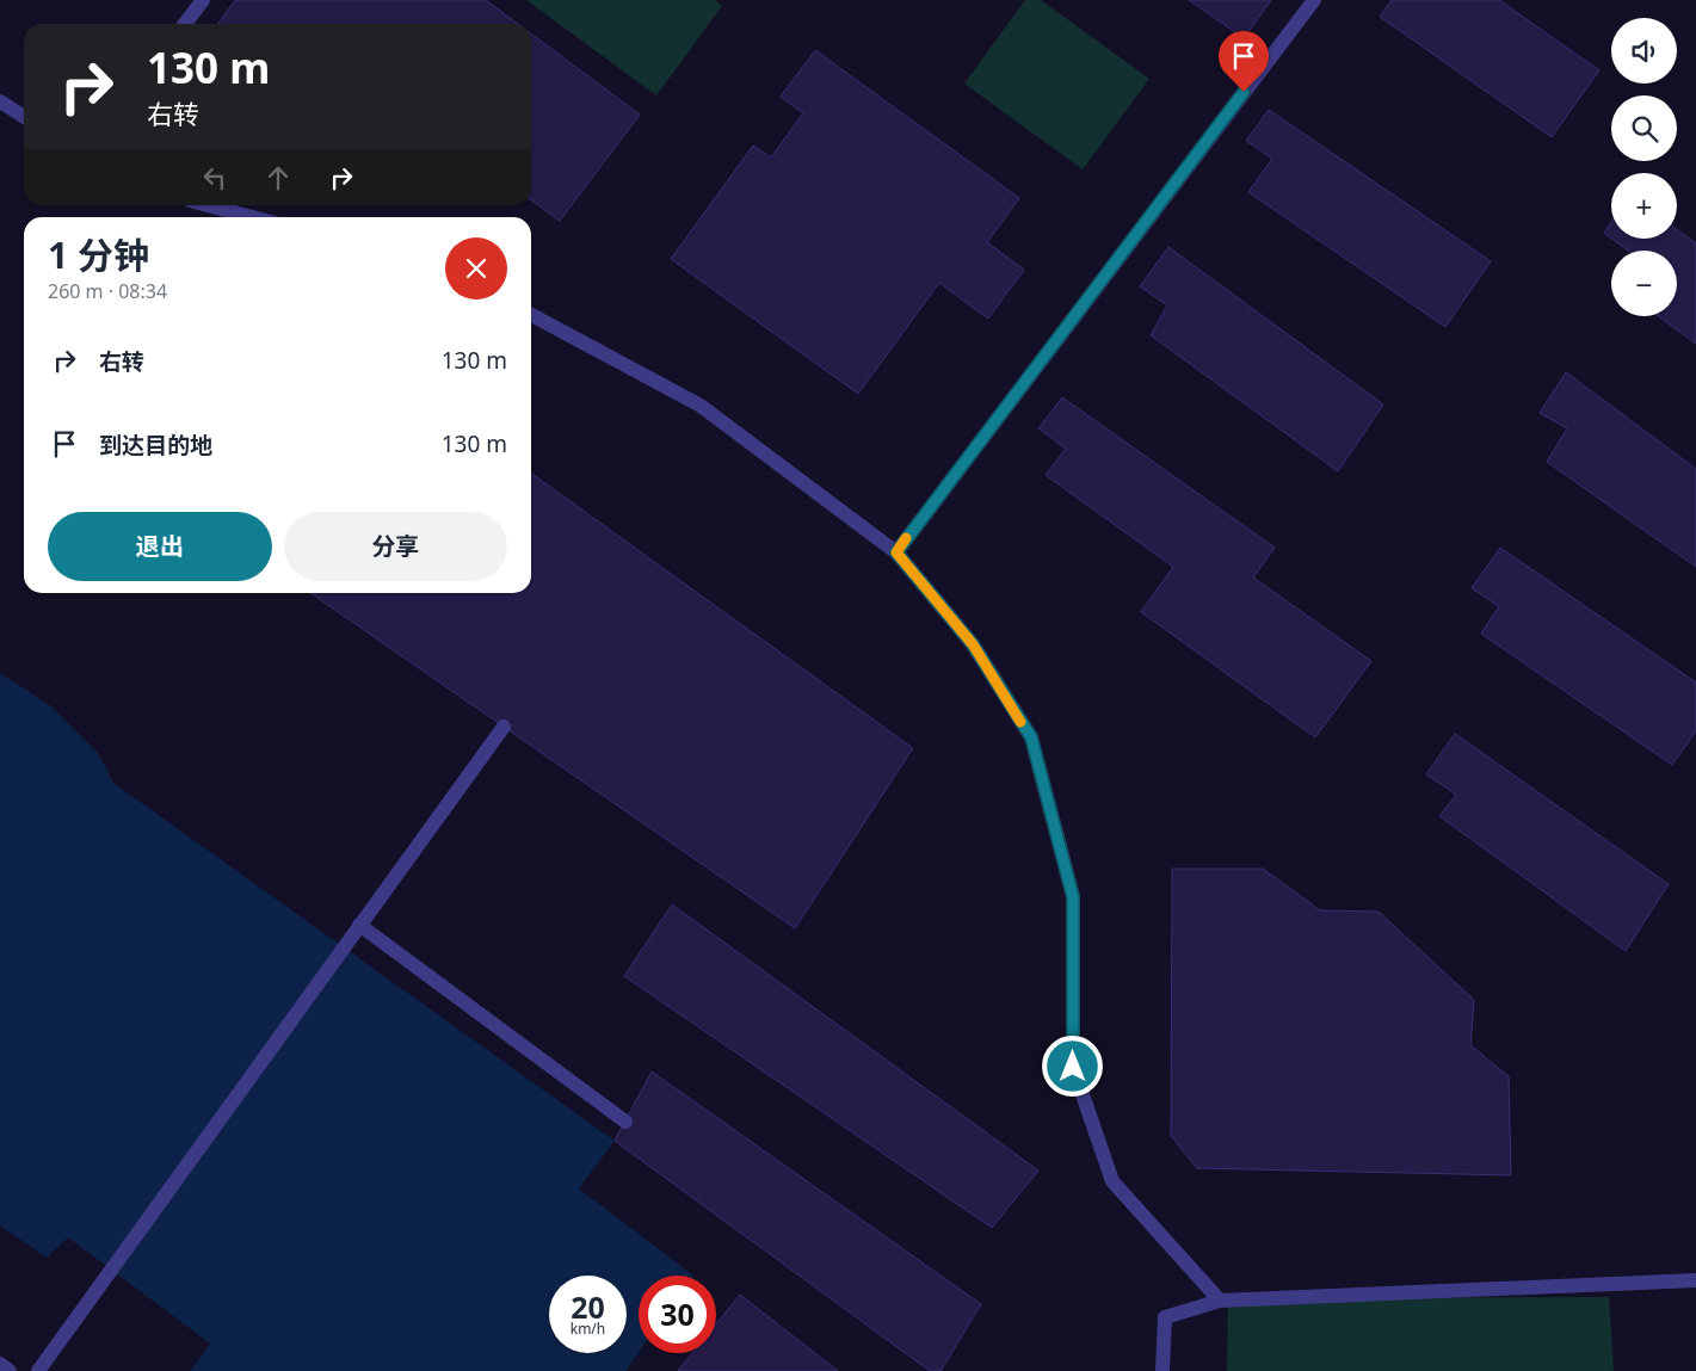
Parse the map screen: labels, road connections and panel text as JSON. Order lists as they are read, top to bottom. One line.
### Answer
{"page":{"map_buttons":["+","−"],"turn":["130 m","右转"],"heading":["1 分钟","260 m · 08:34"],"list":[{"name":"右转","value":"130 m"},{"name":"到达目的地","value":"130 m"}],"buttons":["退出","分享"],"speed":"20 km/h","limit":"30"}}
